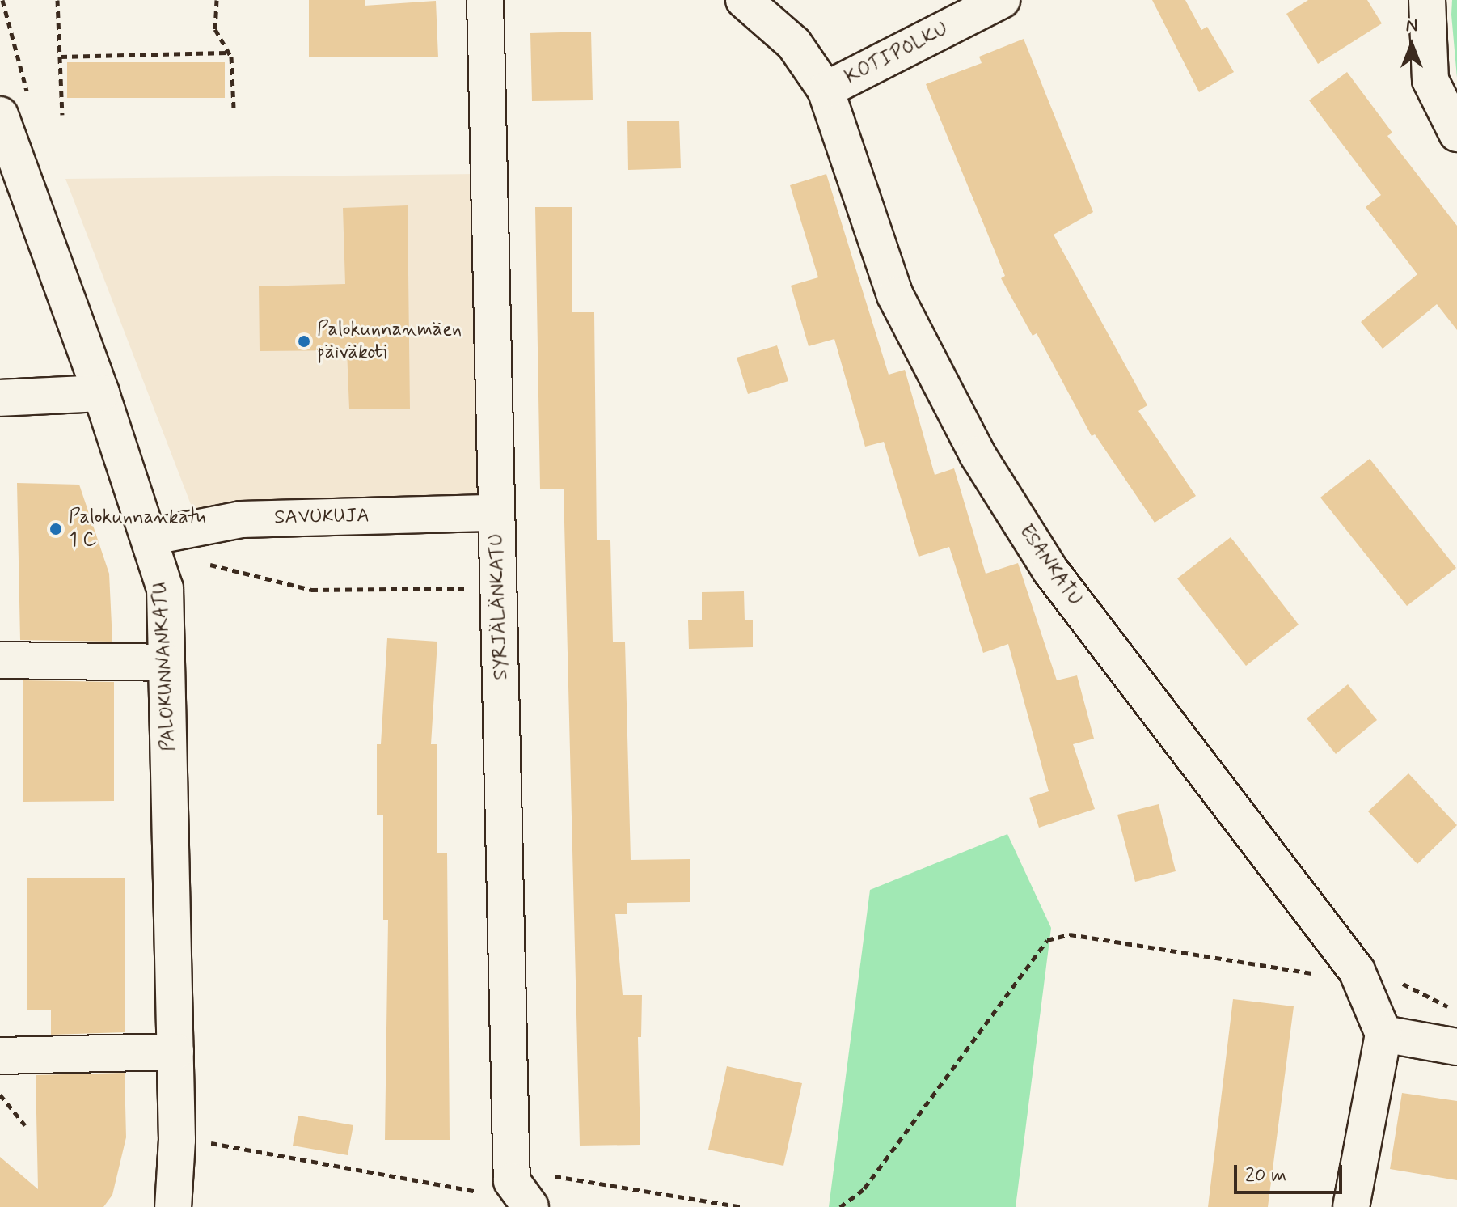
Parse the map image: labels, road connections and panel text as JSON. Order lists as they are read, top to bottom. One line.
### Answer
{"streets":{"street":["KOTIPOLKU","SAVUKUJA","ESANKATU","SYRJÄLÄNKATU","PALOKUNNANKATU"]},"crossings":[["KOTIPOLKU","ESANKATU"],["SAVUKUJA","SYRJÄLÄNKATU"],["SAVUKUJA","PALOKUNNANKATU"]],"places":["Palokunnanmäen päiväkoti","Palokunnankatu 1 C"],"scale_bar":"20 m","north":"top"}
